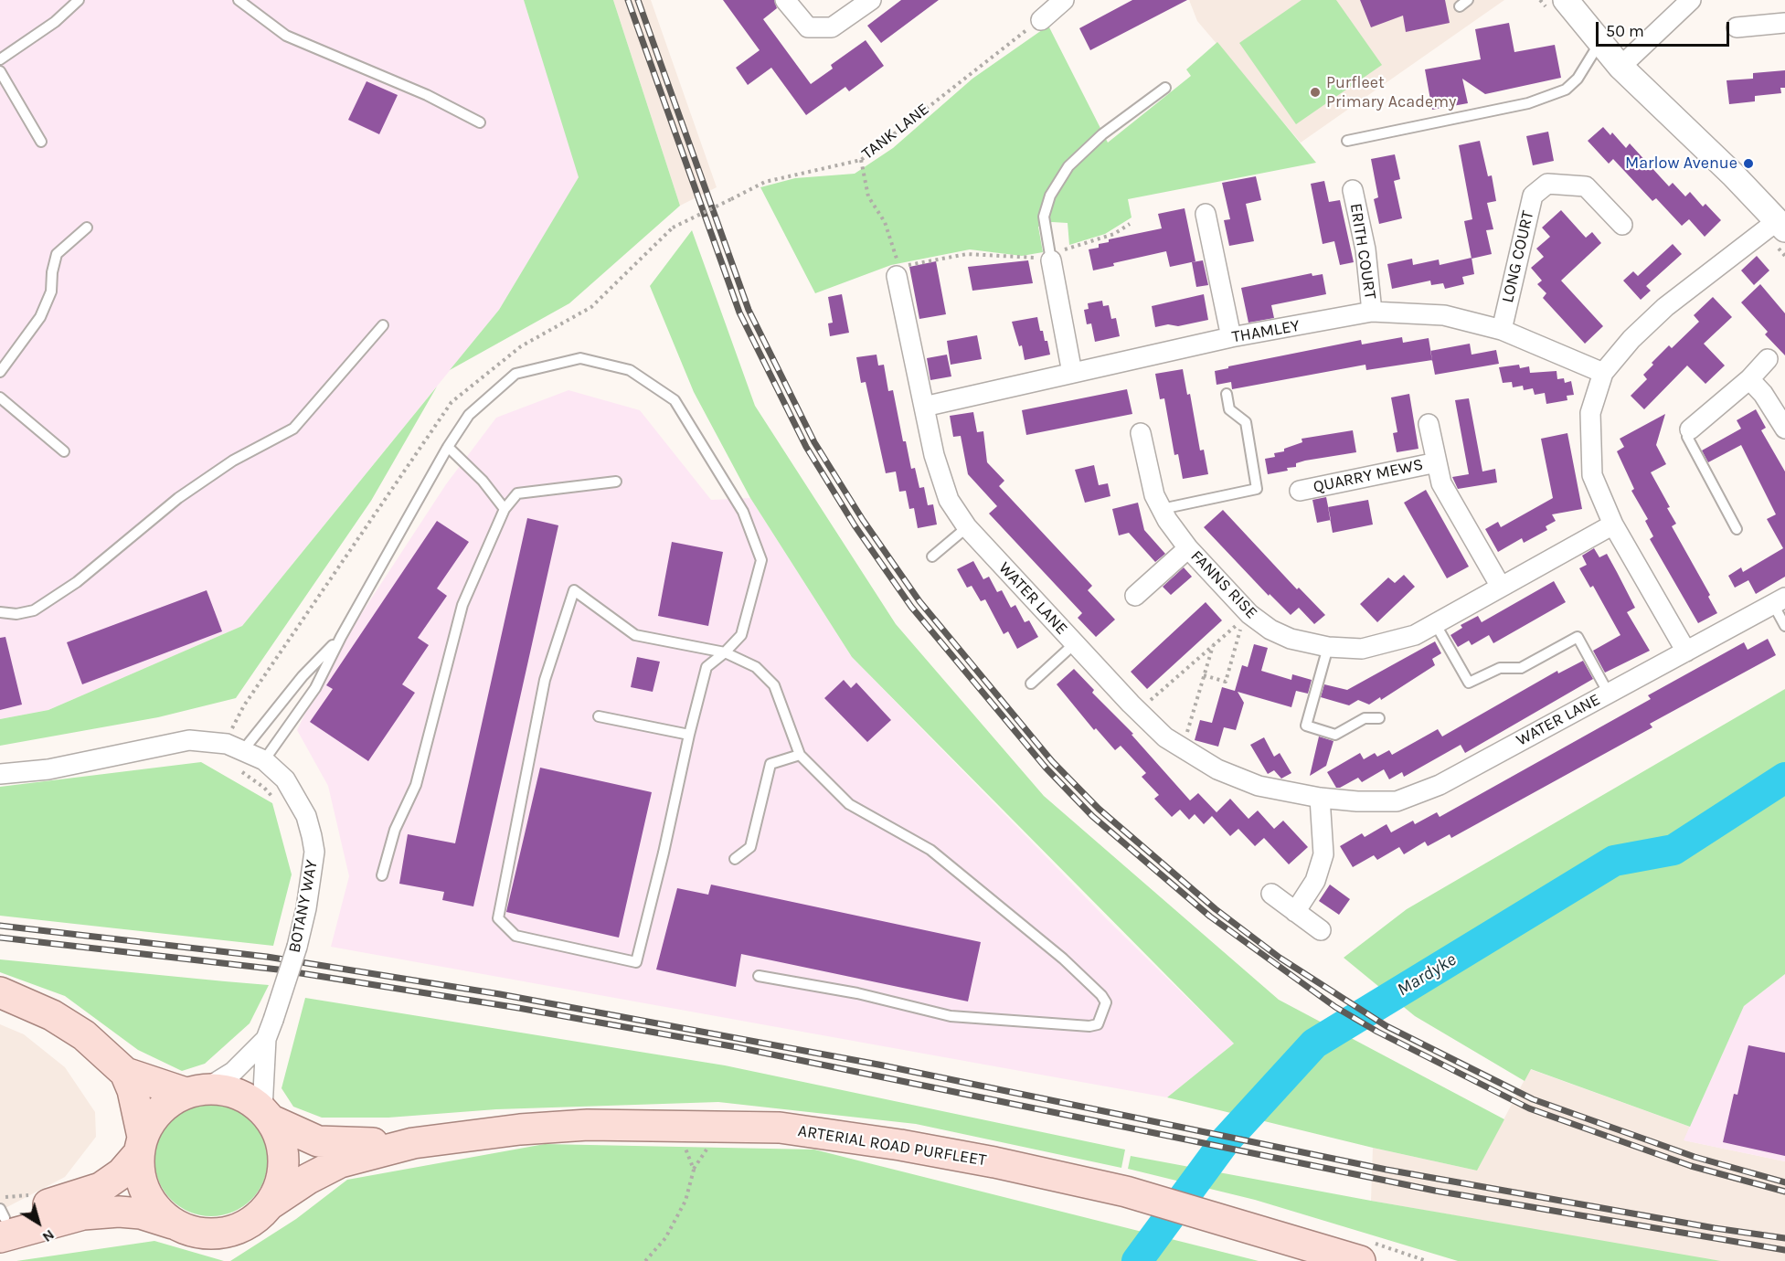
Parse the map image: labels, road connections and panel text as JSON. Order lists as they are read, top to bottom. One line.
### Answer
{"streets":{"main road":["ARTERIAL ROAD PURFLEET"],"street":["ERITH COURT","LONG COURT","THAMLEY","QUARRY MEWS","FANNS RISE","WATER LANE","BOTANY WAY"],"path":["TANK LANE"]},"crossings":[["ERITH COURT","THAMLEY"],["LONG COURT","THAMLEY"],["THAMLEY","WATER LANE"],["QUARRY MEWS","FANNS RISE"],["BOTANY WAY","ARTERIAL ROAD PURFLEET"]],"water":["Mardyke"],"places":["Purfleet Primary Academy","Marlow Avenue"],"scale_bar":"50 m","north":"bottom right"}
